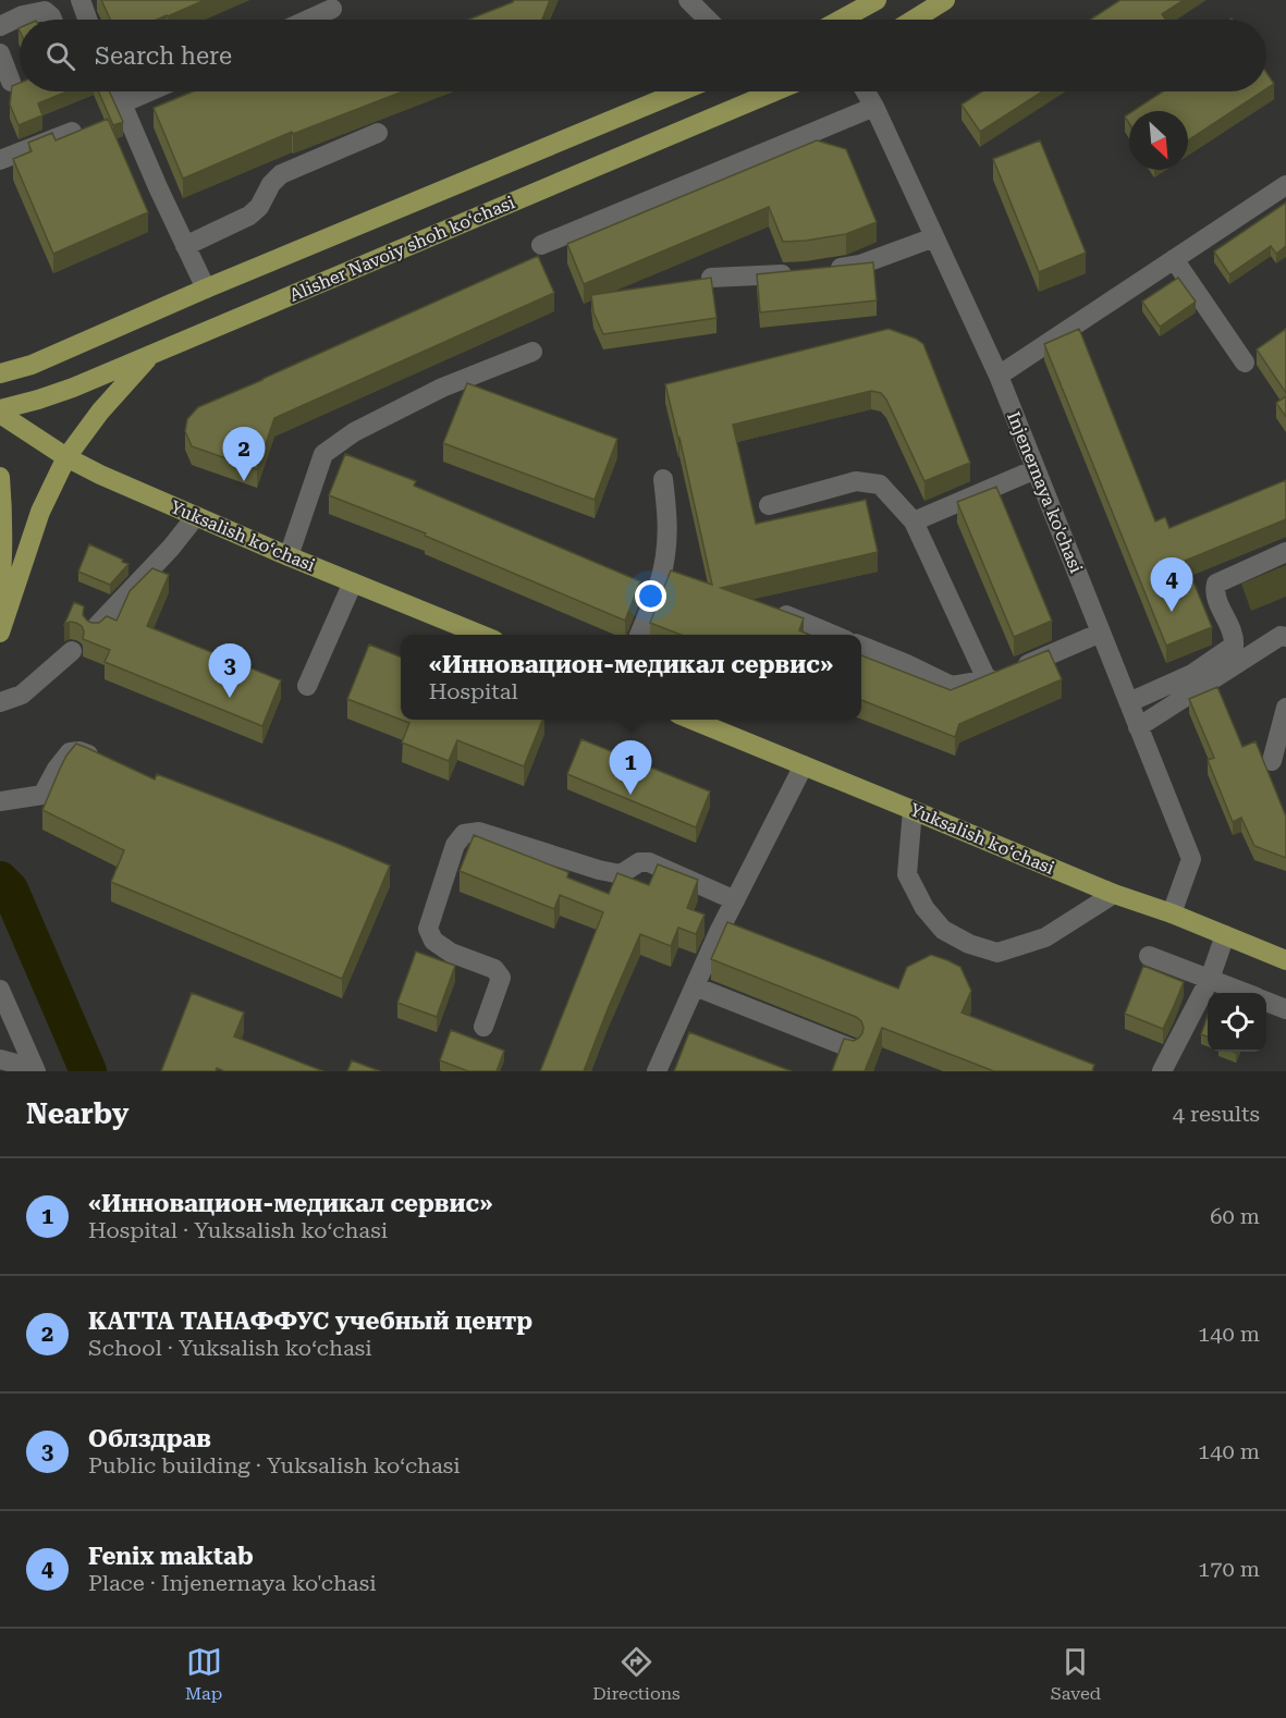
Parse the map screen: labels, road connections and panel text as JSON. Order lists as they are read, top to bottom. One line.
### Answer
{"streets":{"main road":["Alisher Navoiy shoh koʻchasi","Yuksalish koʻchasi"],"street":["Injenernaya ko'chasi"]},"crossings":[["Alisher Navoiy shoh koʻchasi","Yuksalish koʻchasi"],["Injenernaya ko'chasi","Yuksalish koʻchasi"]],"north":"bottom right","page":{"search":"Search here","pins":["2","4","3","1"],"popup":["«Инновацион-медикал сервис»","Hospital"],"heading":["Nearby","4 results"],"list":[{"mark":"1","name":"«Инновацион-медикал сервис»","note":"Hospital · Yuksalish koʻchasi","value":"60 m"},{"mark":"2","name":"КАТТА ТАНАФФУС учебный центр","note":"School · Yuksalish koʻchasi","value":"140 m"},{"mark":"3","name":"Облздрав","note":"Public building · Yuksalish koʻchasi","value":"140 m"},{"mark":"4","name":"Fenix maktab","note":"Place · Injenernaya ko'chasi","value":"170 m"}],"nav":["Map","Directions","Saved"]}}
